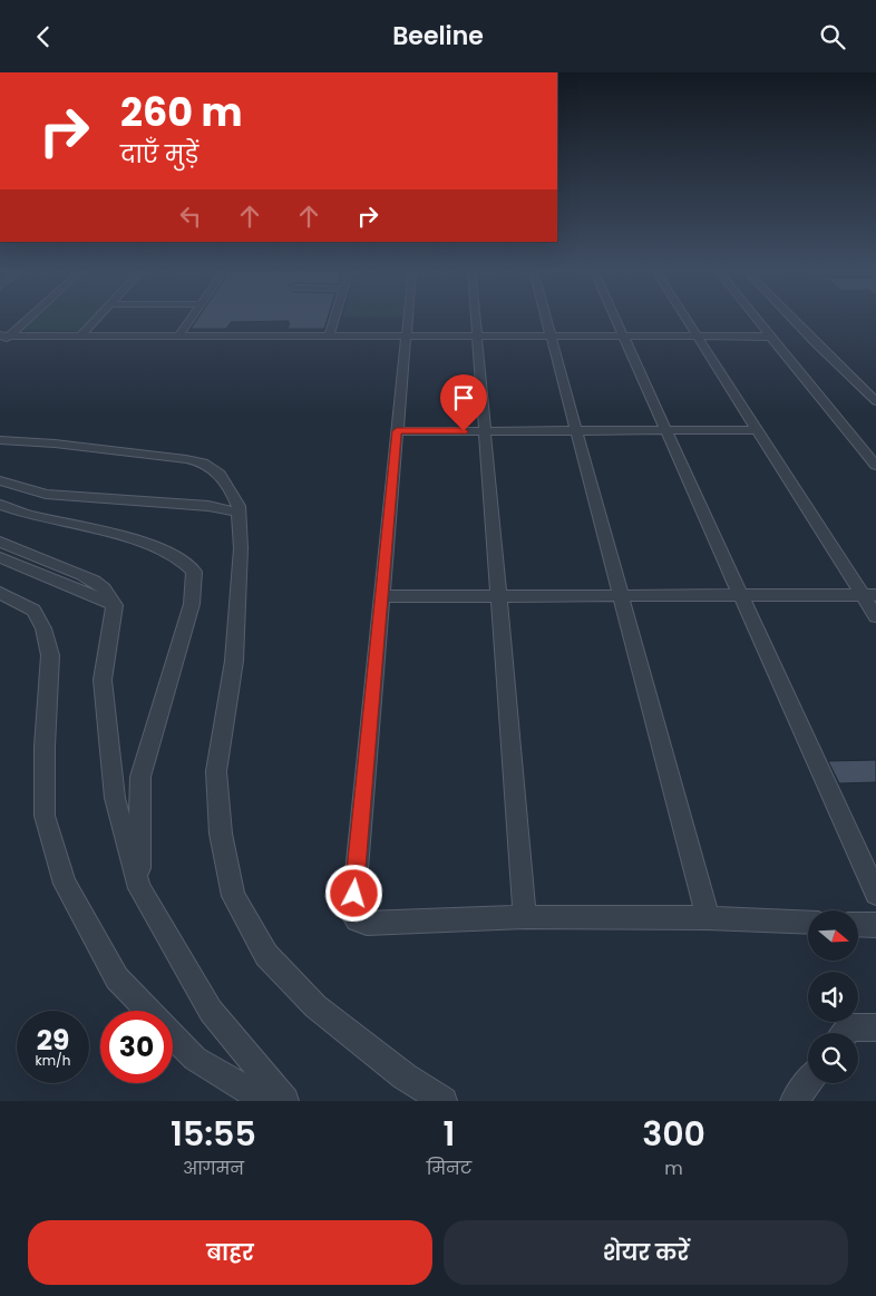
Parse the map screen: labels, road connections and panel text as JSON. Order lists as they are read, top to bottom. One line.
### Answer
{"north":"right","page":{"header":"Beeline","turn":["260 m","दाएँ मुड़ें"],"speed":"29 km/h","limit":"30","eta":["15:55","आगमन","1","मिनट","300","m"],"buttons":["बाहर","शेयर करें"]}}
